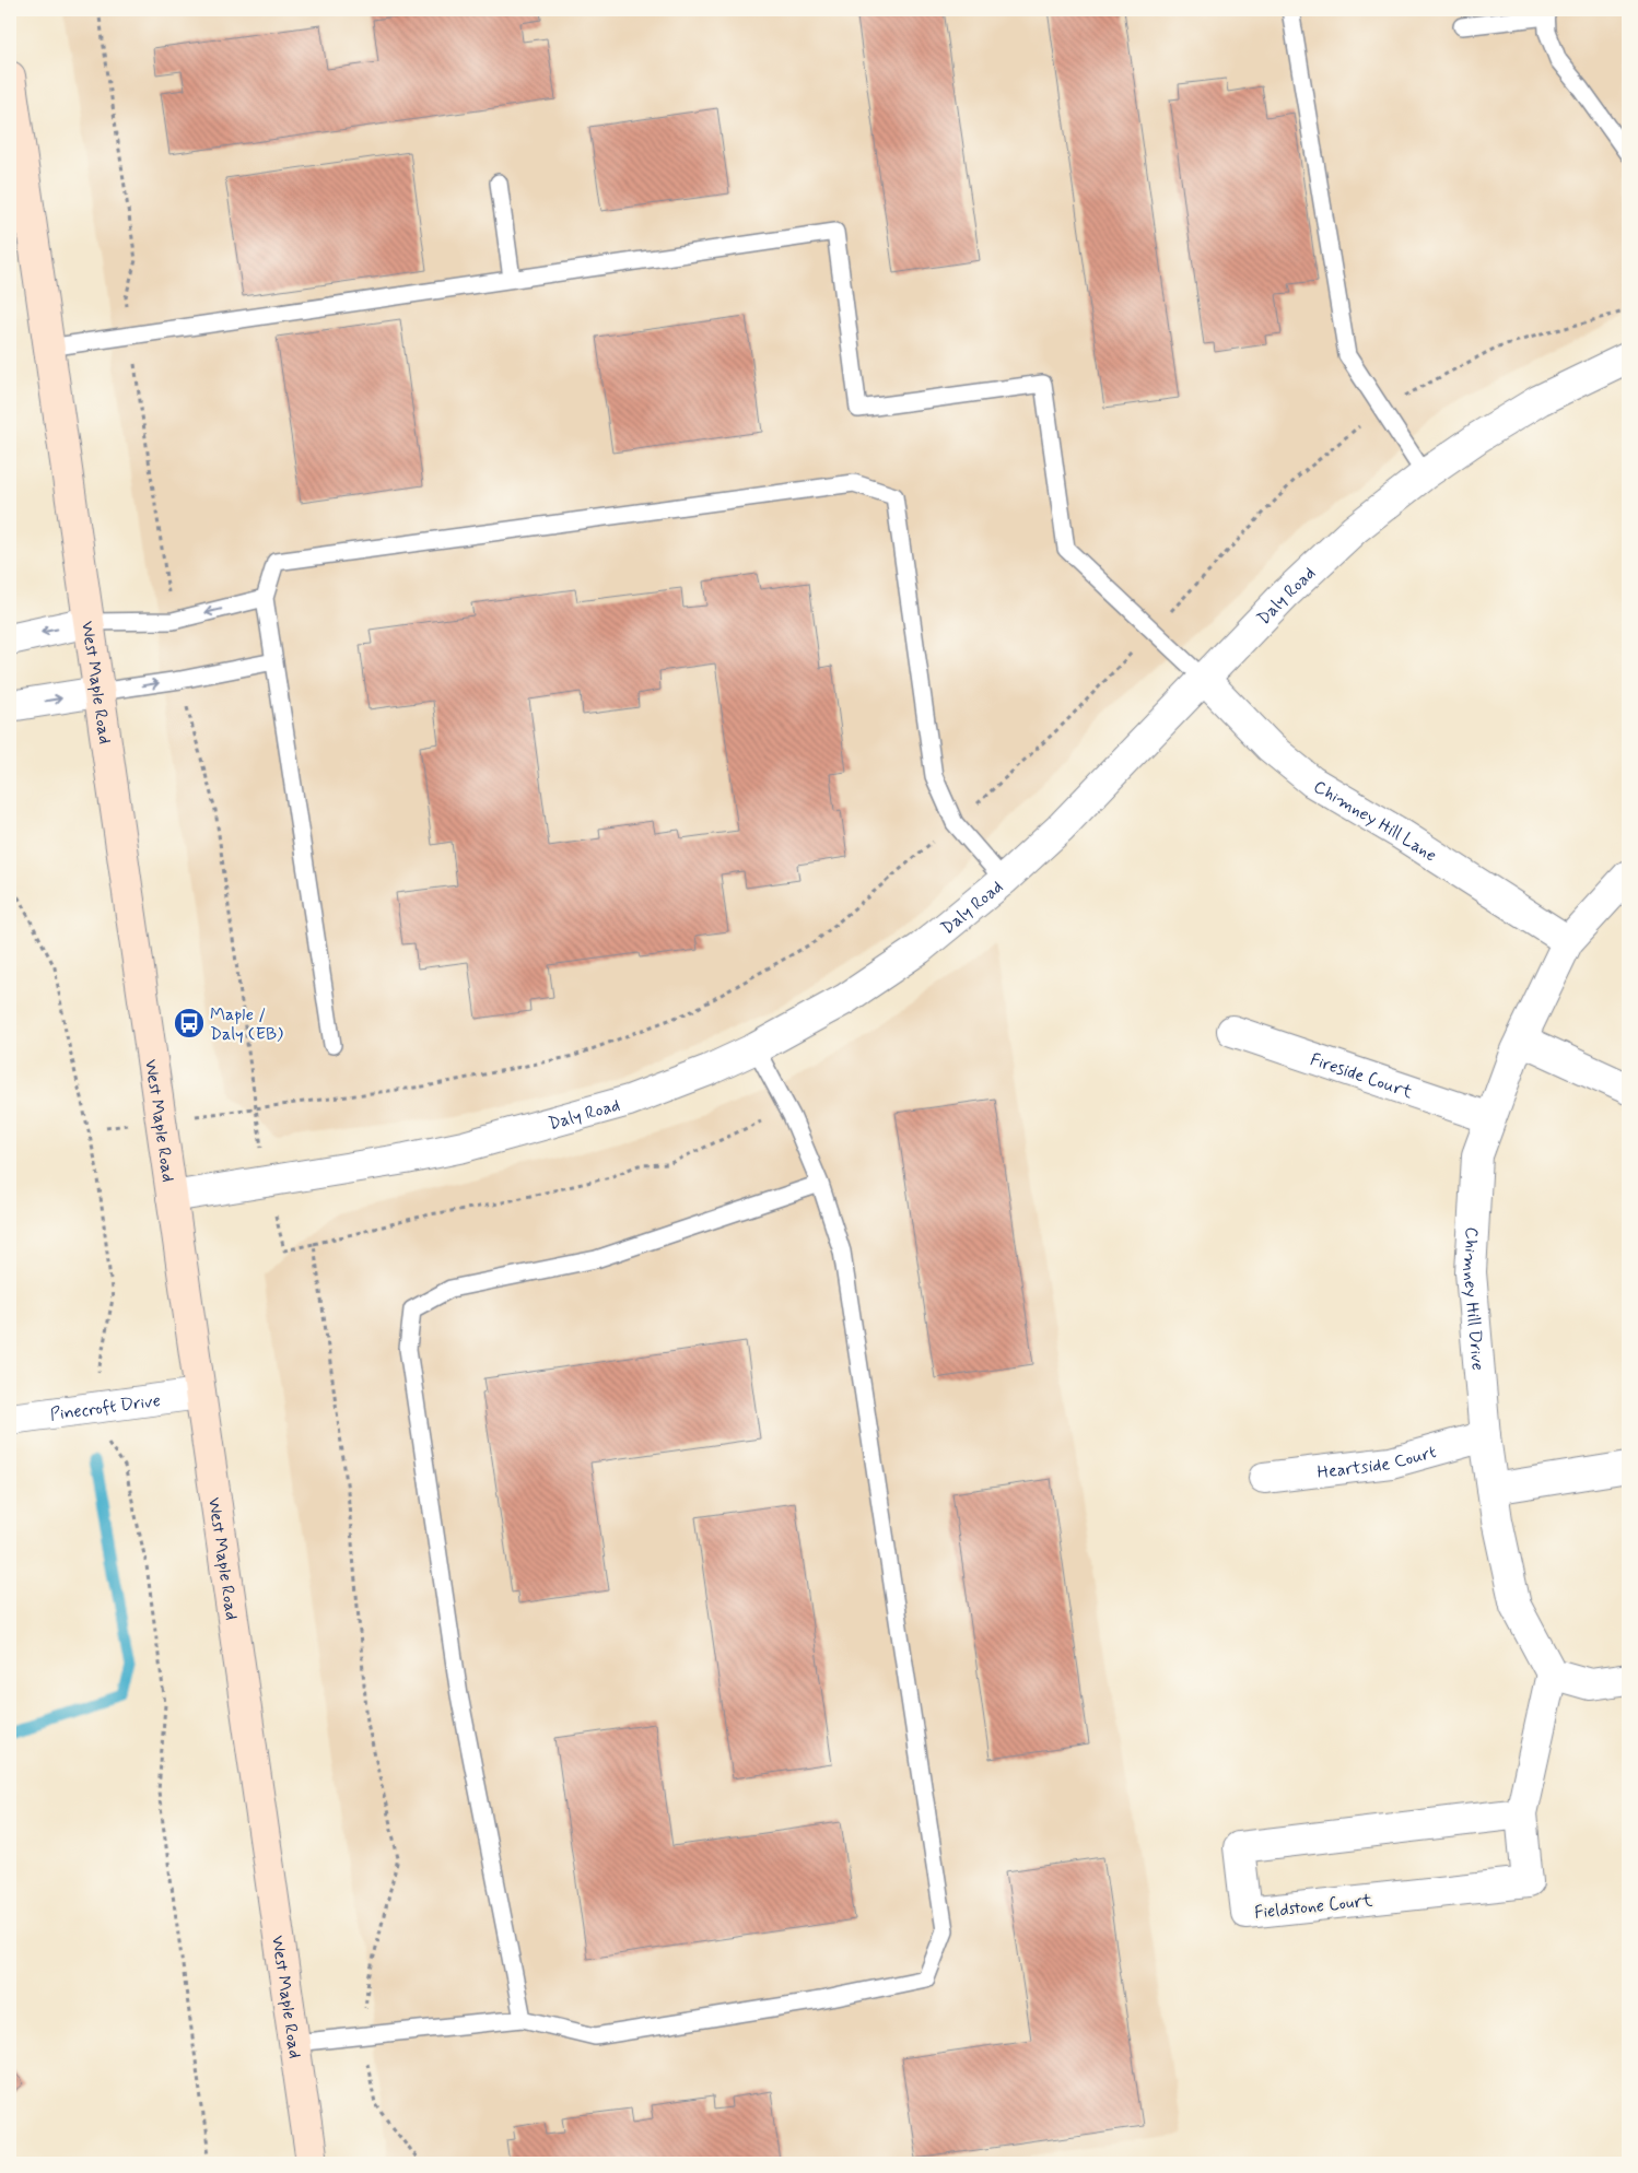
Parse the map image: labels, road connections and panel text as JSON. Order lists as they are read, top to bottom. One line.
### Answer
{"streets":{"main road":["West Maple Road"],"street":["Daly Road","Chimney Hill Lane","Fireside Court","Chimney Hill Drive","Pinecroft Drive","Heartside Court","Fieldstone Court"]},"crossings":[["Daly Road","West Maple Road"],["Daly Road","Chimney Hill Lane"],["West Maple Road","Pinecroft Drive"],["Chimney Hill Lane","Chimney Hill Drive"],["Fireside Court","Chimney Hill Drive"],["Chimney Hill Drive","Heartside Court"],["Chimney Hill Drive","Fieldstone Court"]],"places":{"bus stop":["Maple / Daly (EB)"]}}
